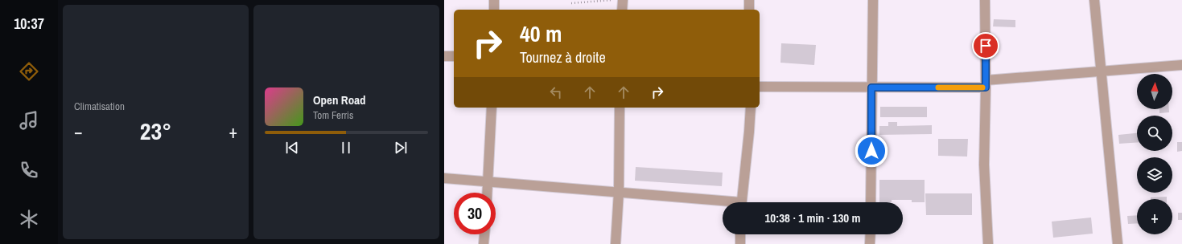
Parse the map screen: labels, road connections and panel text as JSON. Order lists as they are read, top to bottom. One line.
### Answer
{"north":"top","page":{"tabs":"10:37","tile":"Climatisation","turn":["40 m","Tournez à droite"],"map_buttons":"+","song":["Open Road","Tom Ferris"],"heat":["−","23°","+"],"limit":"30","trip":"10:38 · 1 min · 130 m"}}
